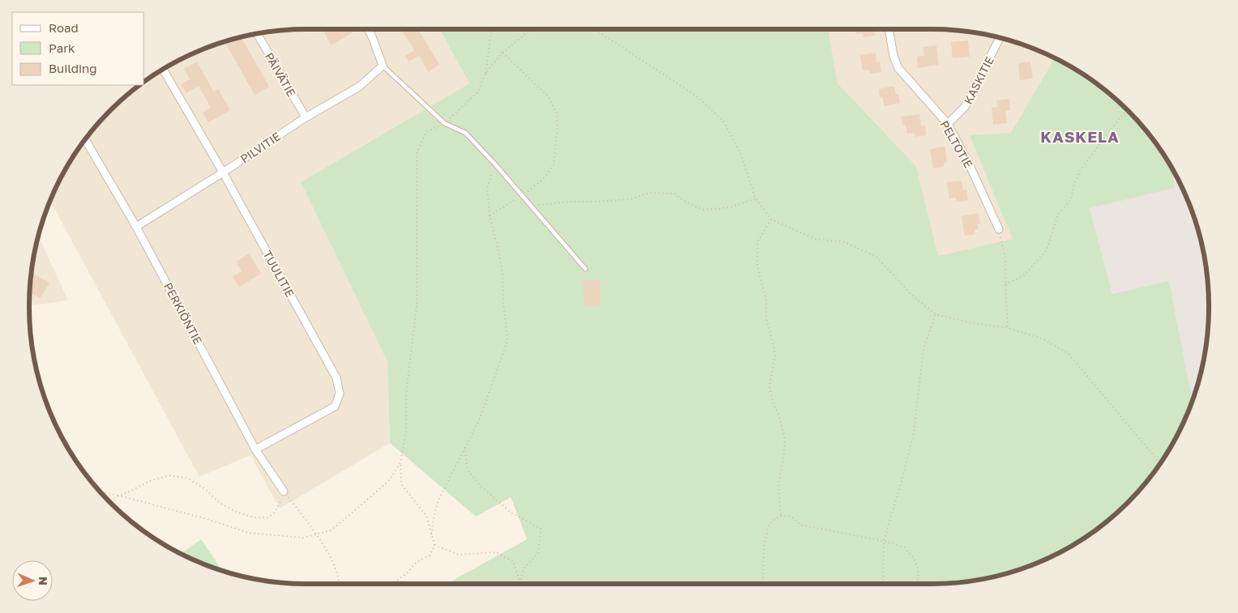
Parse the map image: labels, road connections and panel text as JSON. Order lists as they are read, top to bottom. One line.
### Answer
{"streets":{"street":["PÄIVÄTIE","KASKITIE","PELTOTIE","PILVITIE","TUULITIE","PERKIÖNTIE"]},"crossings":[["PÄIVÄTIE","PILVITIE"],["KASKITIE","PELTOTIE"],["PILVITIE","TUULITIE"],["PILVITIE","PERKIÖNTIE"],["TUULITIE","PERKIÖNTIE"]],"districts":["KASKELA"],"legend":["Road","Park","Building"],"north":"right"}
